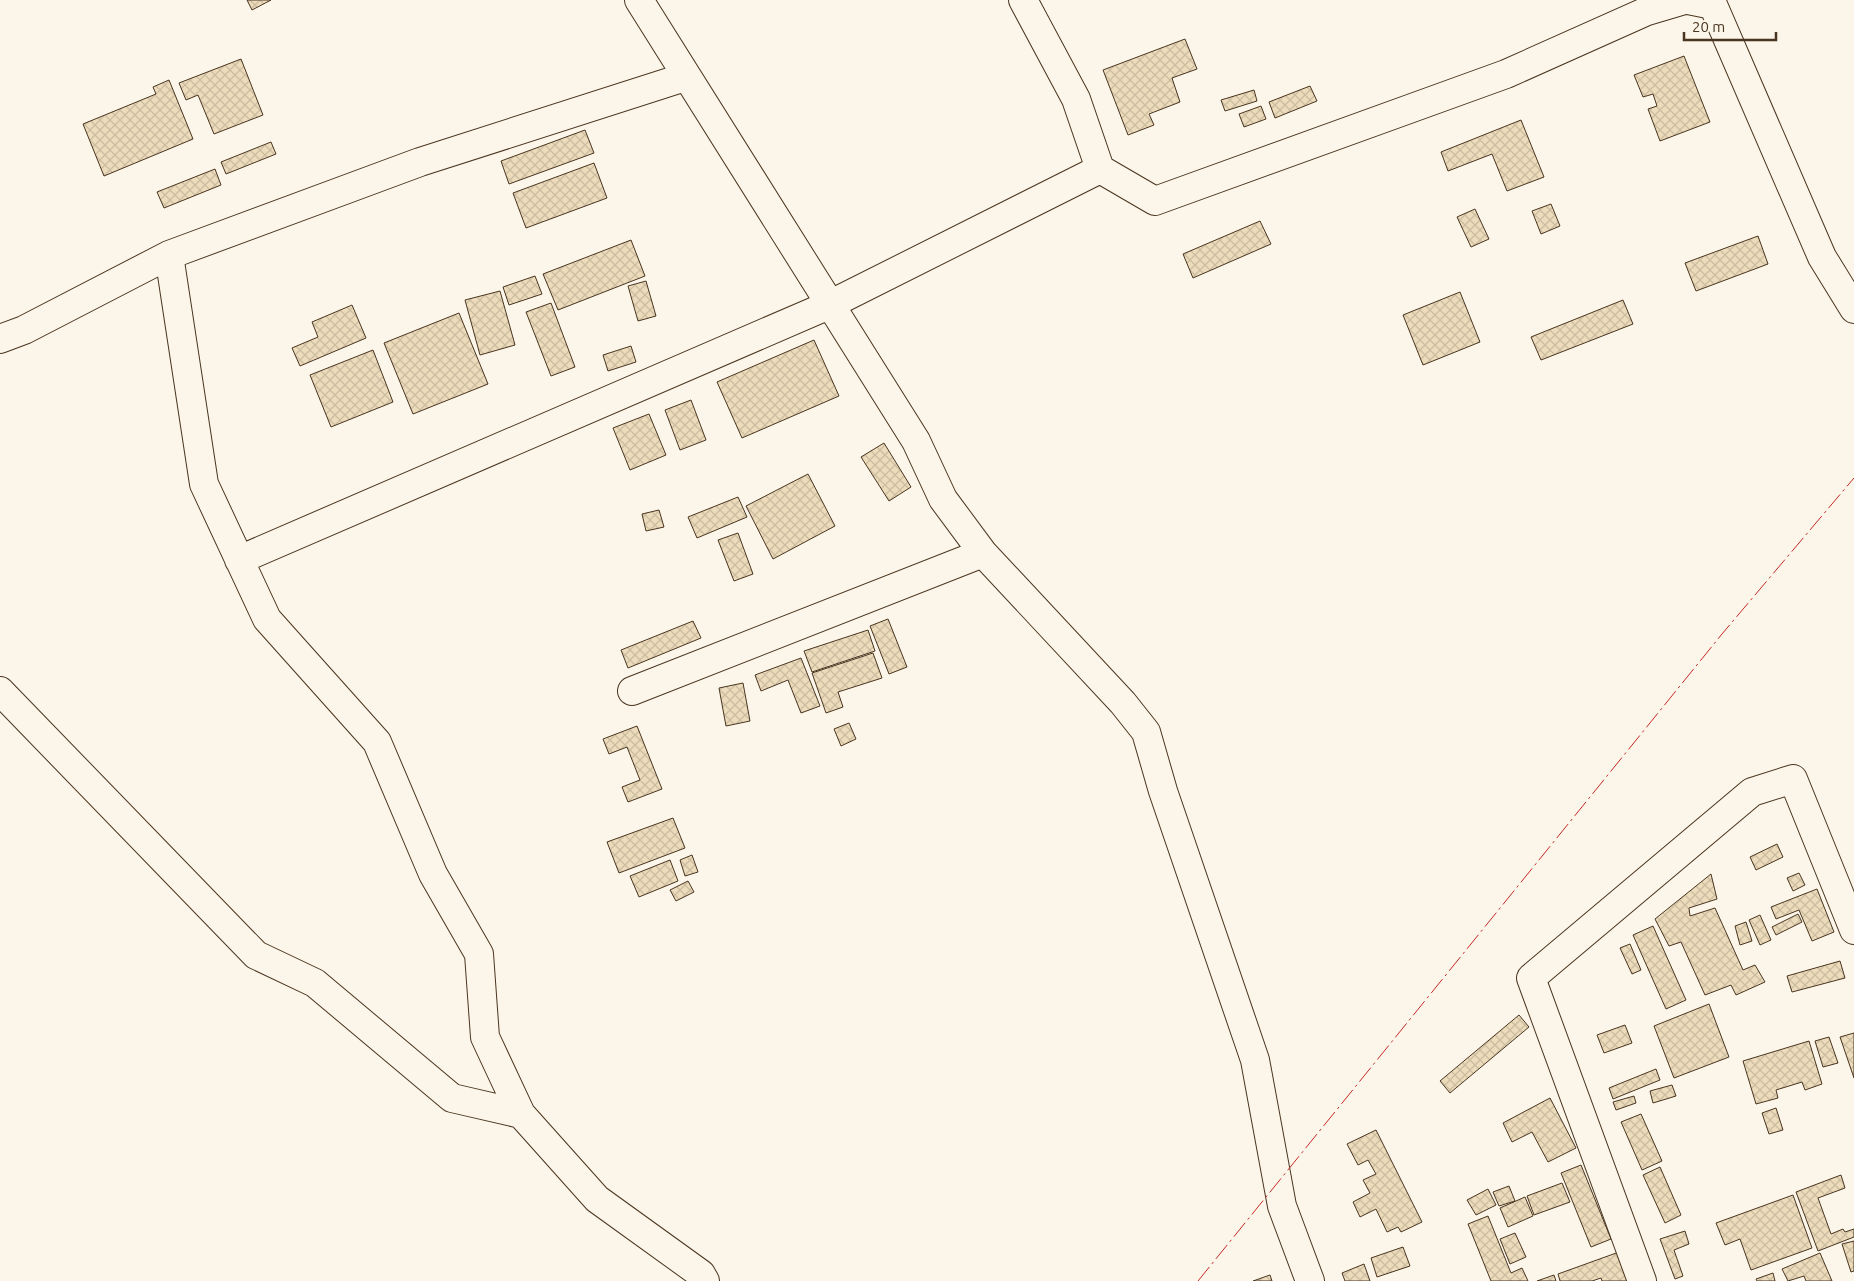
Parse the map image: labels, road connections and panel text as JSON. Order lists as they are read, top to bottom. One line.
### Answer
{"scale_bar":"20 m"}
